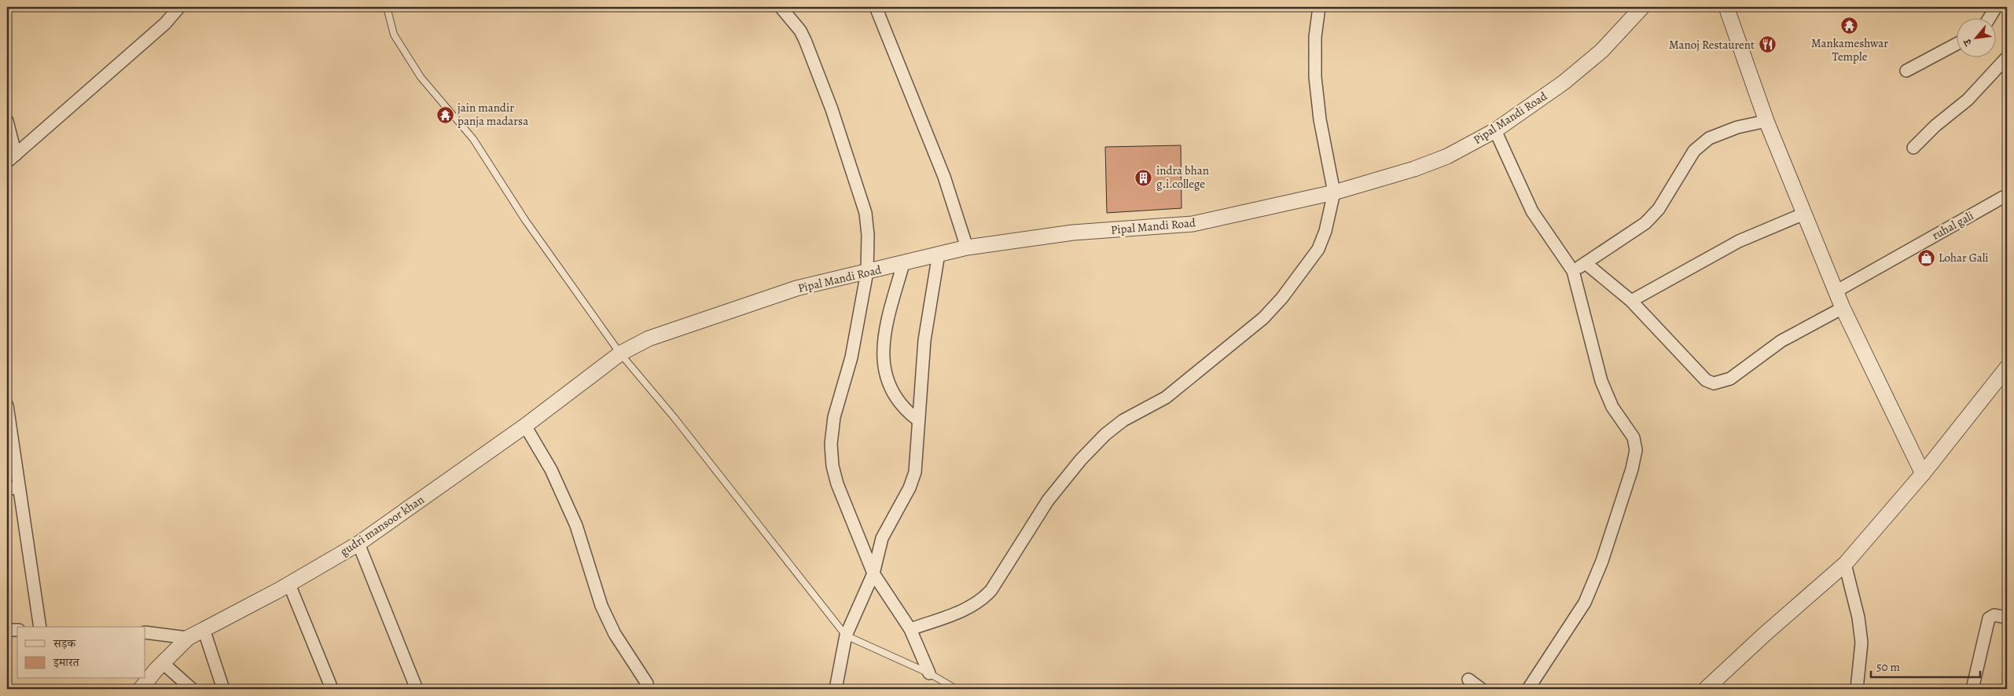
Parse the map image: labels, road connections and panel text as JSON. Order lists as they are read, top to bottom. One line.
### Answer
{"streets":{"street":["Pipal Mandi Road","ruhal gali","gudri mansoor khan"]},"crossings":[["Pipal Mandi Road","gudri mansoor khan"]],"places":{"temple":["Mankameshwar Temple","jain mandir panja madarsa"],"restaurant":["Manoj Restaurent"],"building":["indra bhan g.i.college"],"shop":["Lohar Gali"]},"legend":["सड़क","इमारत"],"scale_bar":"50 m","north":"bottom left"}
